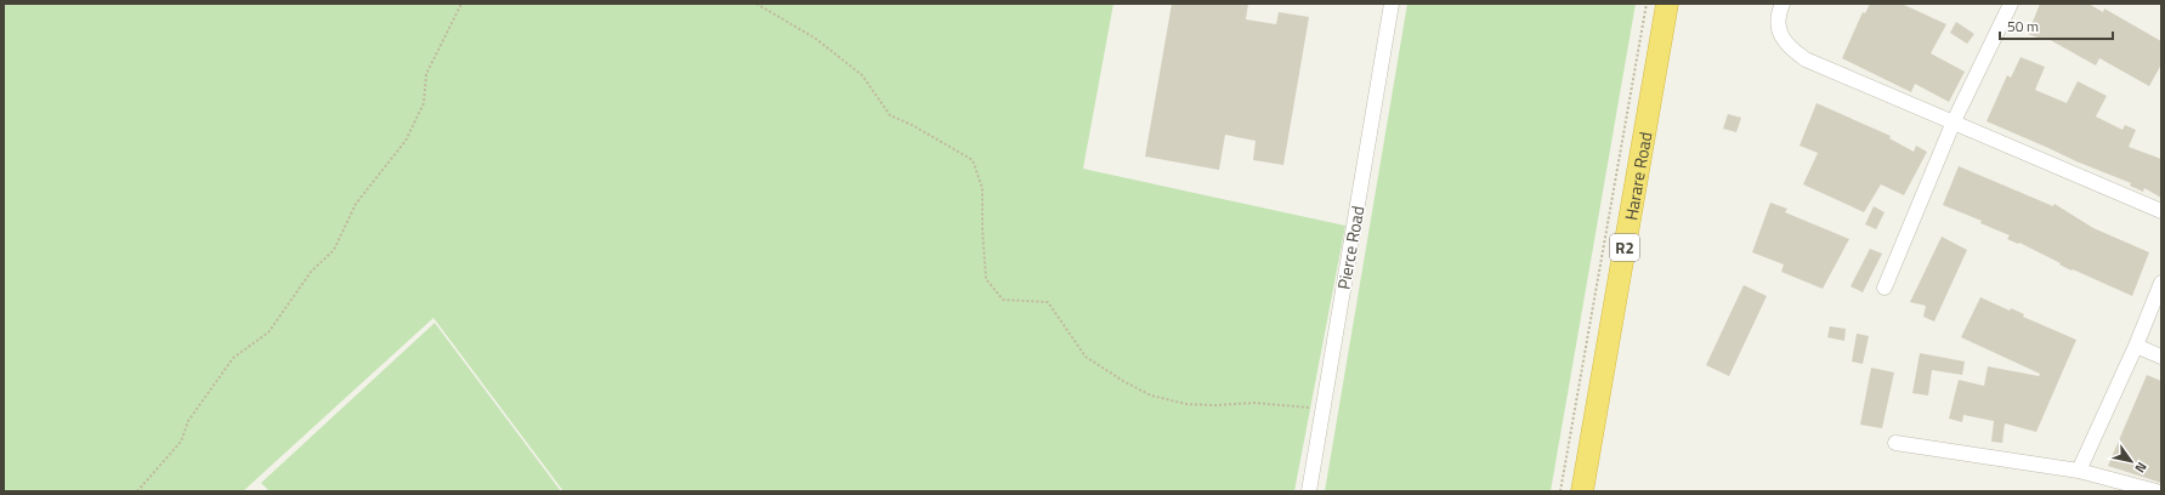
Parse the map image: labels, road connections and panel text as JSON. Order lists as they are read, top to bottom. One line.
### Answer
{"streets":{"highway":["Harare Road","R2"],"lane":["Pierce Road"]},"scale_bar":"50 m","north":"bottom right"}
